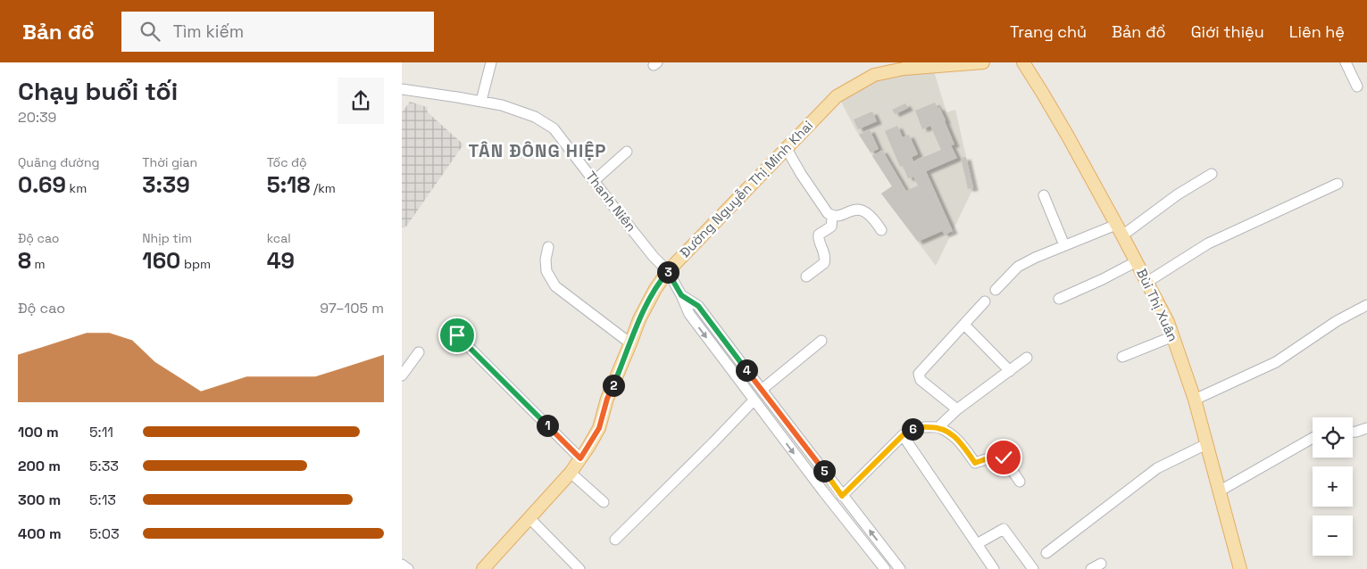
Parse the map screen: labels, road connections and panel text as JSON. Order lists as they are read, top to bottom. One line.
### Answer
{"streets":{"main road":["Đường Nguyễn Thị Minh Khai","Bùi Thị Xuân"],"street":["Thanh Niên"]},"crossings":[["Đường Nguyễn Thị Minh Khai","Thanh Niên"]],"districts":["TÂN ĐÔNG HIỆP"],"page":{"header":"Bản đồ","search":"Tìm kiếm","nav":["Trang chủ","Bản đồ","Giới thiệu","Liên hệ"],"heading":["Chạy buổi tối","20:39"],"stats":[["Quãng đường","0.69 km"],["Thời gian","3:39"],["Tốc độ","5:18 /km"],["Độ cao","8 m"],["Nhịp tim","160 bpm"],["kcal","49"]],"pins":["3","4","2","1","6","5"],"chart":["Độ cao","97–105 m"],"list":[{"name":"100 m","note":"5:11"},{"name":"200 m","note":"5:33"},{"name":"300 m","note":"5:13"},{"name":"400 m","note":"5:03"}],"map_buttons":["+","−"]}}
